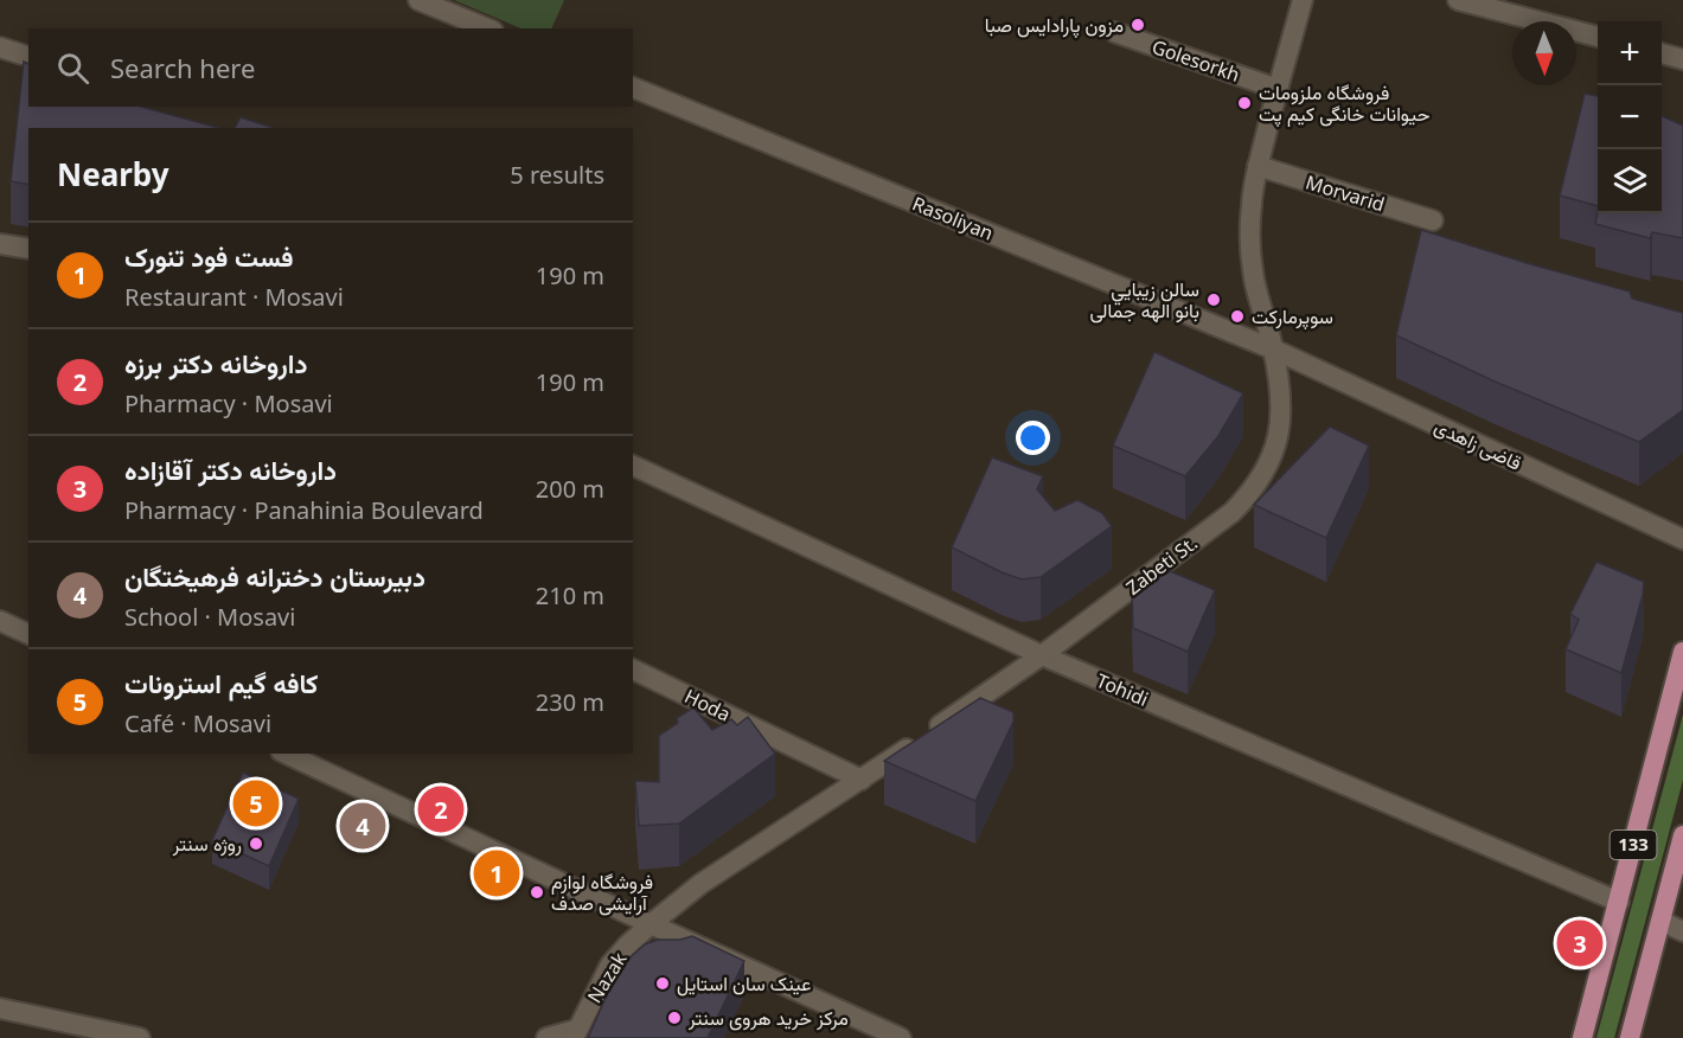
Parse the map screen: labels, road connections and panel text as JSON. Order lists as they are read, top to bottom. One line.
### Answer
{"streets":{"main road":["133"],"street":["Golesorkh","Morvarid","Rasoliyan","قاضی زاهدی","Zabeti St.","Tohidi","Hoda","Nazak"]},"crossings":[["Golesorkh","Zabeti St."],["Morvarid","Zabeti St."],["Rasoliyan","قاضی زاهدی"],["Rasoliyan","Zabeti St."],["قاضی زاهدی","Zabeti St."],["Zabeti St.","Tohidi"],["Zabeti St.","Hoda"],["Zabeti St.","Nazak"],["Tohidi","133"]],"places":["مزون پارادایس صبا","فروشگاه ملزومات حیوانات خانگی کیم پت","سالن زيبايي بانو الهه جمالی","سوپرمارکت","روژه سنتر","فروشگاه لوازم آرایشی صدف","عینک سان استایل","مرکز خرید هروی سنتر"],"north":"bottom","page":{"map_buttons":["+","−"],"search":"Search here","heading":["Nearby","5 results"],"list":[{"mark":"1","name":"فست فود تنورک","note":"Restaurant · Mosavi","value":"190 m"},{"mark":"2","name":"داروخانه دکتر برزه","note":"Pharmacy · Mosavi","value":"190 m"},{"mark":"3","name":"داروخانه دکتر آقازاده","note":"Pharmacy · Panahinia Boulevard","value":"200 m"},{"mark":"4","name":"دبیرستان دخترانه فرهیختگان","note":"School · Mosavi","value":"210 m"},{"mark":"5","name":"کافه گیم استرونات","note":"Café · Mosavi","value":"230 m"}],"pins":["5","2","4","1","3"]}}
